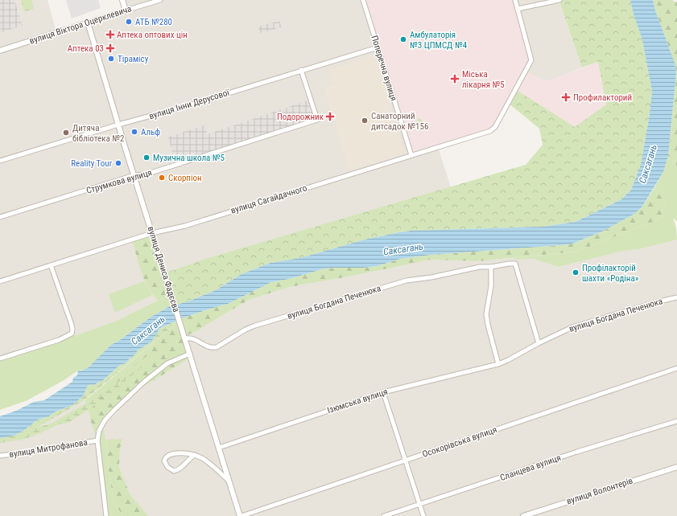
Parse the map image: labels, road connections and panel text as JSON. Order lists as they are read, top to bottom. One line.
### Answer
{"streets":{"street":["вулиця Віктора Оцерклевича","Поперечна вулиця","вулиця Інни Дерусової","Струмкова вулиця","вулиця Сагайдачного","вулиця Дениса Фадєєва","вулиця Богдана Печенюка","Ізюмська вулиця","Осокорівська вулиця","вулиця Митрофанова","Сланцева вулиця","вулиця Волонтерів"]},"crossings":[["вулиця Віктора Оцерклевича","вулиця Дениса Фадєєва"],["Поперечна вулиця","вулиця Інни Дерусової"],["Поперечна вулиця","вулиця Сагайдачного"],["вулиця Інни Дерусової","Струмкова вулиця"],["вулиця Інни Дерусової","вулиця Дениса Фадєєва"],["Струмкова вулиця","вулиця Дениса Фадєєва"],["вулиця Сагайдачного","вулиця Дениса Фадєєва"],["вулиця Дениса Фадєєва","вулиця Богдана Печенюка"],["вулиця Дениса Фадєєва","Ізюмська вулиця"],["вулиця Дениса Фадєєва","Осокорівська вулиця"],["вулиця Богдана Печенюка","Ізюмська вулиця"]],"water":["Саксагань"],"places":{"other":["АТБ №280","Амбулаторія №3 ЦПМСД №4","Тірамісу","Санаторний дитсадок №156","Альф","Дитяча бібліотека №2","Музична школа №5","Reality Tour","Скорпіон","Профілакторій шахти «Родіна»"],"health":["Аптека оптових цін","Аптека 03","Міська лікарня №5","Профилакторий","Подорожник"]}}
